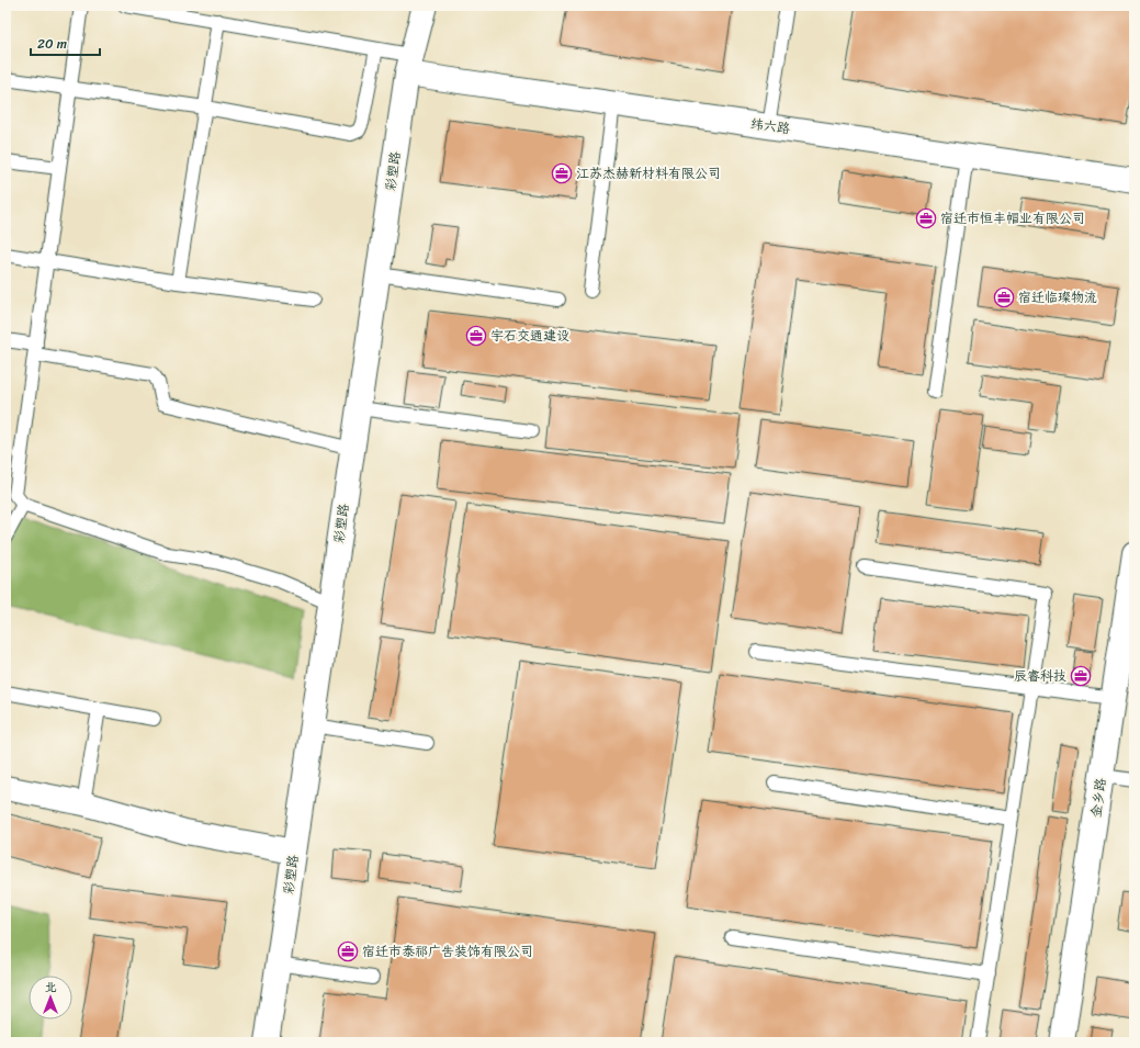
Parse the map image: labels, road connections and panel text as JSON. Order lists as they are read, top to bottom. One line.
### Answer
{"streets":{"street":["纬六路","彩塑路","金乡路"]},"crossings":[["纬六路","彩塑路"]],"places":{"office":["江苏杰赫新材料有限公司","宿迁市恒丰帽业有限公司","宿迁临璨物流","宇石交通建设","辰睿科技","宿迁市泰祁广告装饰有限公司"]},"scale_bar":"20 m","north":"top"}
